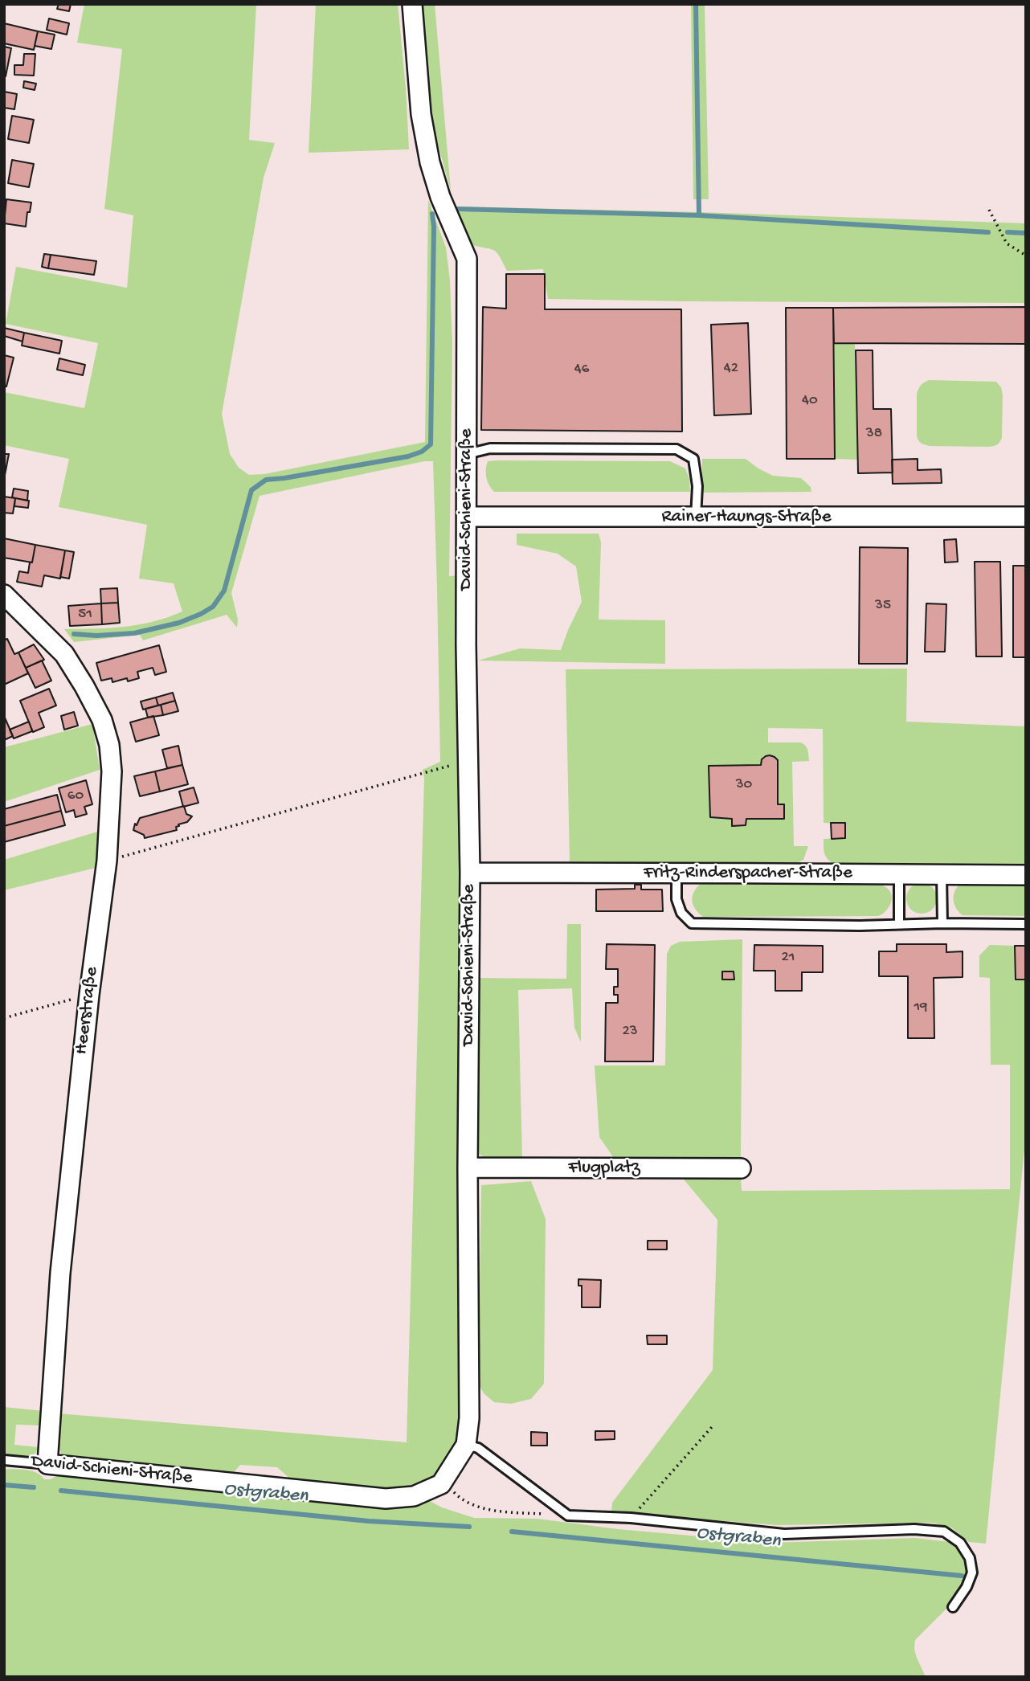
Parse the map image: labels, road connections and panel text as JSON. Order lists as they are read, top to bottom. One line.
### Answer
{"streets":{"street":["David-Schieni-Straße","Rainer-Haungs-Straße","Fritz-Rinderspacher-Straße","Heerstraße","Flugplatz"]},"crossings":[["David-Schieni-Straße","Rainer-Haungs-Straße"],["David-Schieni-Straße","Fritz-Rinderspacher-Straße"],["David-Schieni-Straße","Heerstraße"],["David-Schieni-Straße","Flugplatz"]],"water":["Ostgraben"],"house_numbers":["42","46","40","38","35","51","30","60","21","19","23"]}
